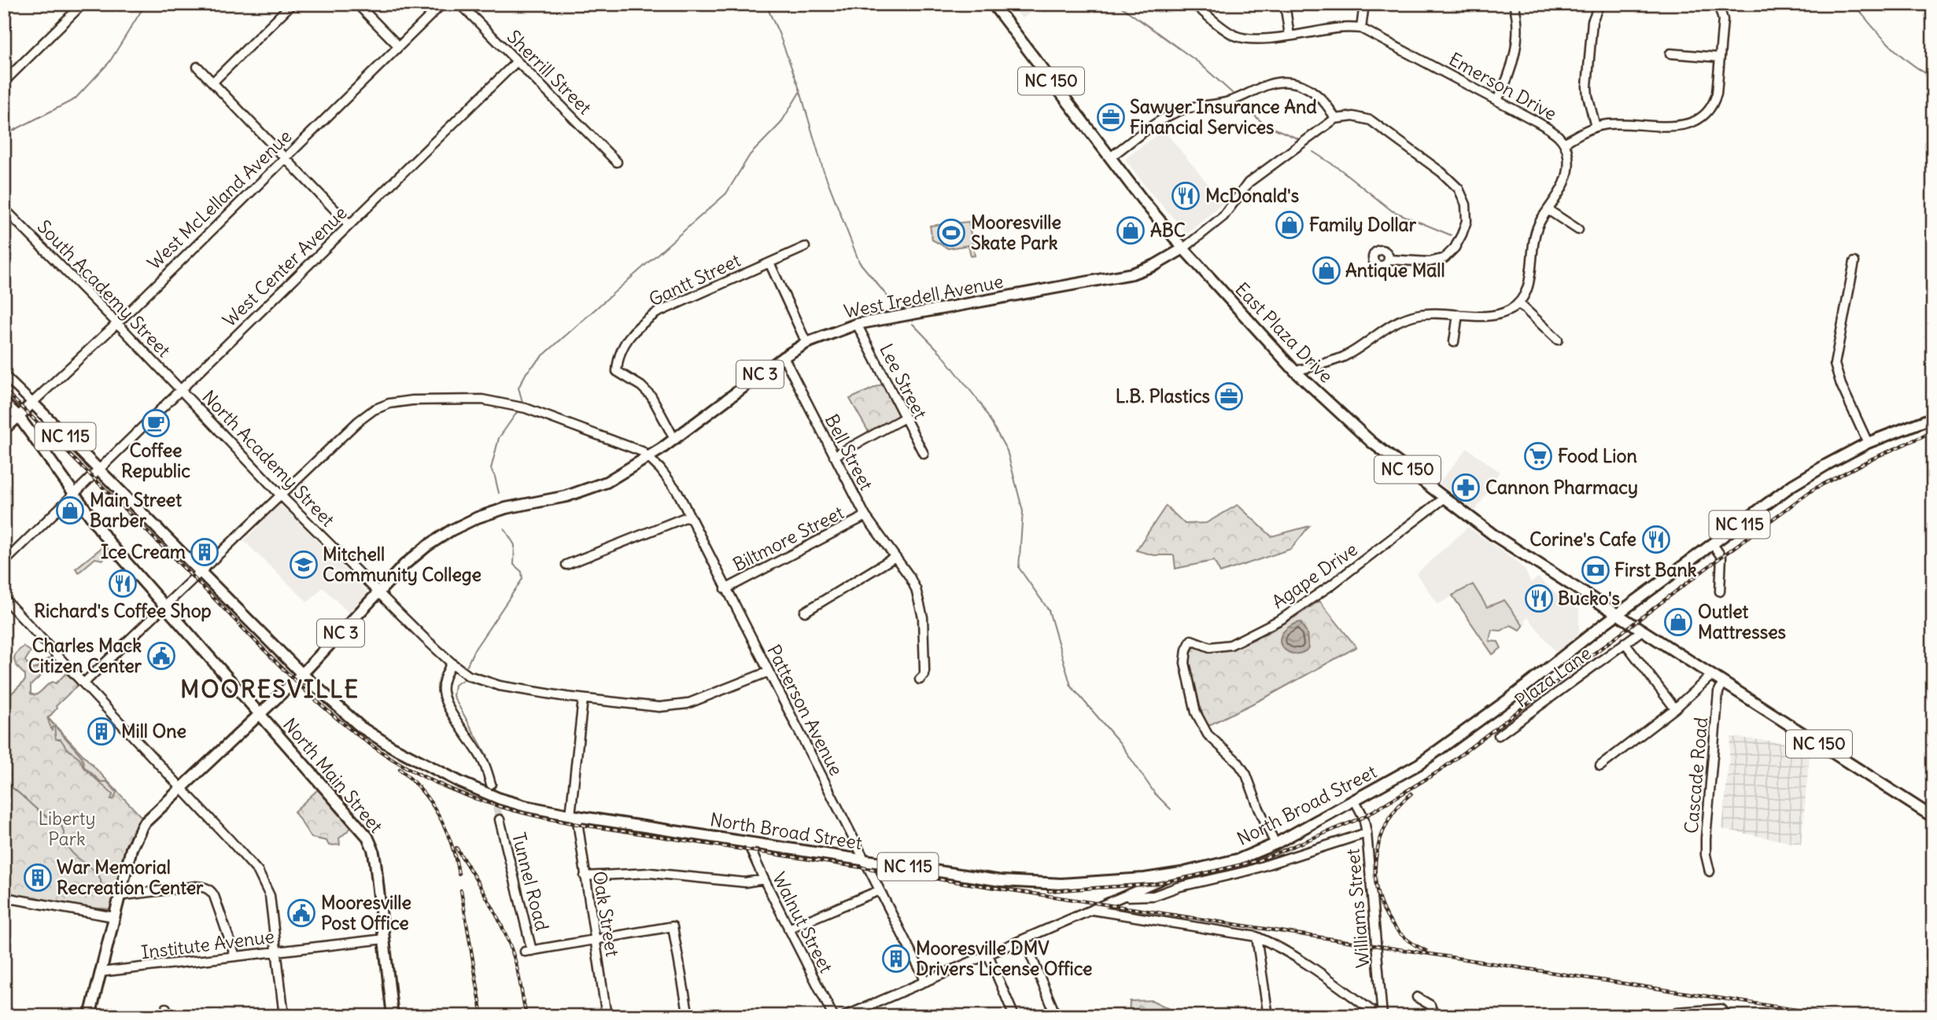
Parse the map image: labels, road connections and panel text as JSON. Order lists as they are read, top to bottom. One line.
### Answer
{"streets":{"main road":["NC 150","West McLelland Avenue","West Iredell Avenue","East Plaza Drive","NC 3","NC 115","North Main Street","North Broad Street"],"street":["Sherrill Street","Emerson Drive","West Center Avenue","Gantt Street","South Academy Street","Lee Street","Bell Street","North Academy Street","Biltmore Street","Agape Drive","Plaza Lane","Patterson Avenue","Cascade Road","Tunnel Road","Williams Street","Oak Street","Walnut Street","Institute Avenue"]},"crossings":[["Sherrill Street","West Center Avenue"],["NC 150","East Plaza Drive"],["NC 150","NC 115"],["NC 150","Plaza Lane"],["NC 150","Cascade Road"],["NC 150","North Broad Street"],["West McLelland Avenue","South Academy Street"],["West McLelland Avenue","NC 115"],["West Center Avenue","South Academy Street"],["West Center Avenue","NC 115"],["West Center Avenue","North Academy Street"],["West Center Avenue","North Main Street"],["West Center Avenue","North Broad Street"],["Gantt Street","West Iredell Avenue"],["South Academy Street","North Academy Street"],["West Iredell Avenue","East Plaza Drive"],["West Iredell Avenue","NC 3"],["West Iredell Avenue","Lee Street"],["West Iredell Avenue","Bell Street"],["West Iredell Avenue","North Academy Street"],["West Iredell Avenue","Patterson Avenue"],["West Iredell Avenue","North Main Street"],["West Iredell Avenue","North Broad Street"],["East Plaza Drive","NC 115"],["East Plaza Drive","Agape Drive"],["East Plaza Drive","North Broad Street"],["NC 3","North Main Street"],["NC 3","Institute Avenue"],["NC 115","North Main Street"],["NC 115","North Broad Street"],["Bell Street","Biltmore Street"],["North Academy Street","Patterson Avenue"],["North Academy Street","Oak Street"],["Biltmore Street","Patterson Avenue"],["Agape Drive","North Broad Street"],["Patterson Avenue","North Broad Street"],["North Main Street","Institute Avenue"],["North Broad Street","Williams Street"],["North Broad Street","Oak Street"],["North Broad Street","Walnut Street"],["Tunnel Road","Oak Street"]],"districts":["MOORESVILLE"],"parks":["Liberty Park"],"places":{"office":["Sawyer Insurance And Financial Services","L.B. Plastics"],"restaurant":["McDonald's","Corine's Cafe","Richard's Coffee Shop","Bucko's"],"shop":["Family Dollar","ABC","Antique Mall","Main Street Barber","Outlet Mattresses"],"sports":["Mooresville Skate Park"],"cafe":["Coffee Republic"],"supermarket":["Food Lion"],"pharmacy":["Cannon Pharmacy"],"building":["Ice Cream","Mill One","War Memorial Recreation Center","Mooresville DMV Drivers License Office"],"school or university":["Mitchell Community College"],"bank":["First Bank"],"public building":["Charles Mack Citizen Center","Mooresville Post Office"]}}
